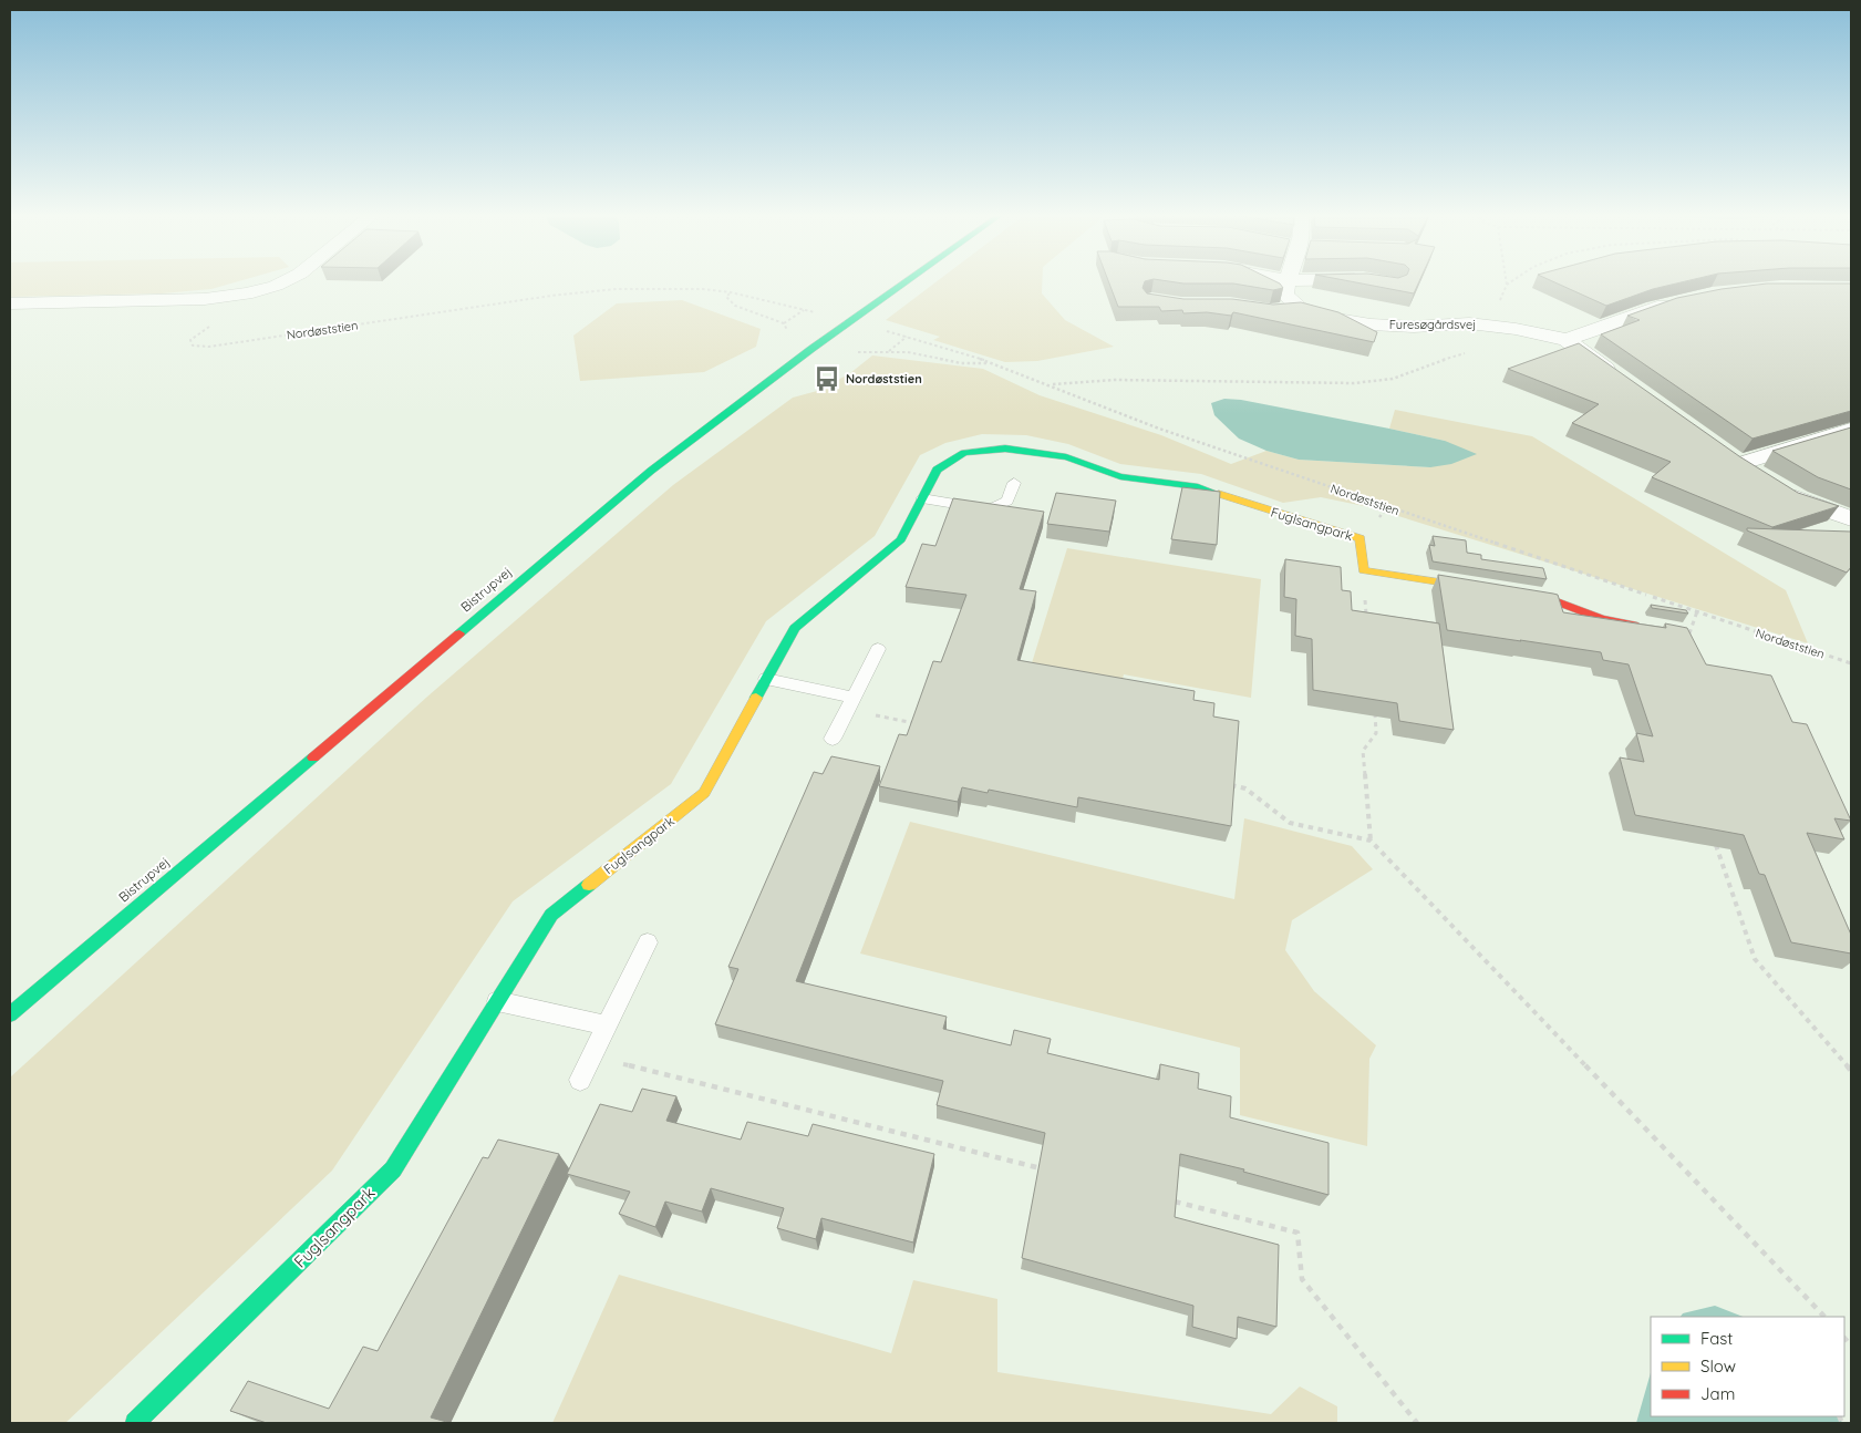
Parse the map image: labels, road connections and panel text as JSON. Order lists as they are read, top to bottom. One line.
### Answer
{"streets":{"street":["Furesøgårdsvej","Fuglsangpark","Bistrupvej"],"path":["Nordøststien"]},"places":{"bus stop":["Nordøststien"]},"legend":["Fast","Slow","Jam"]}
